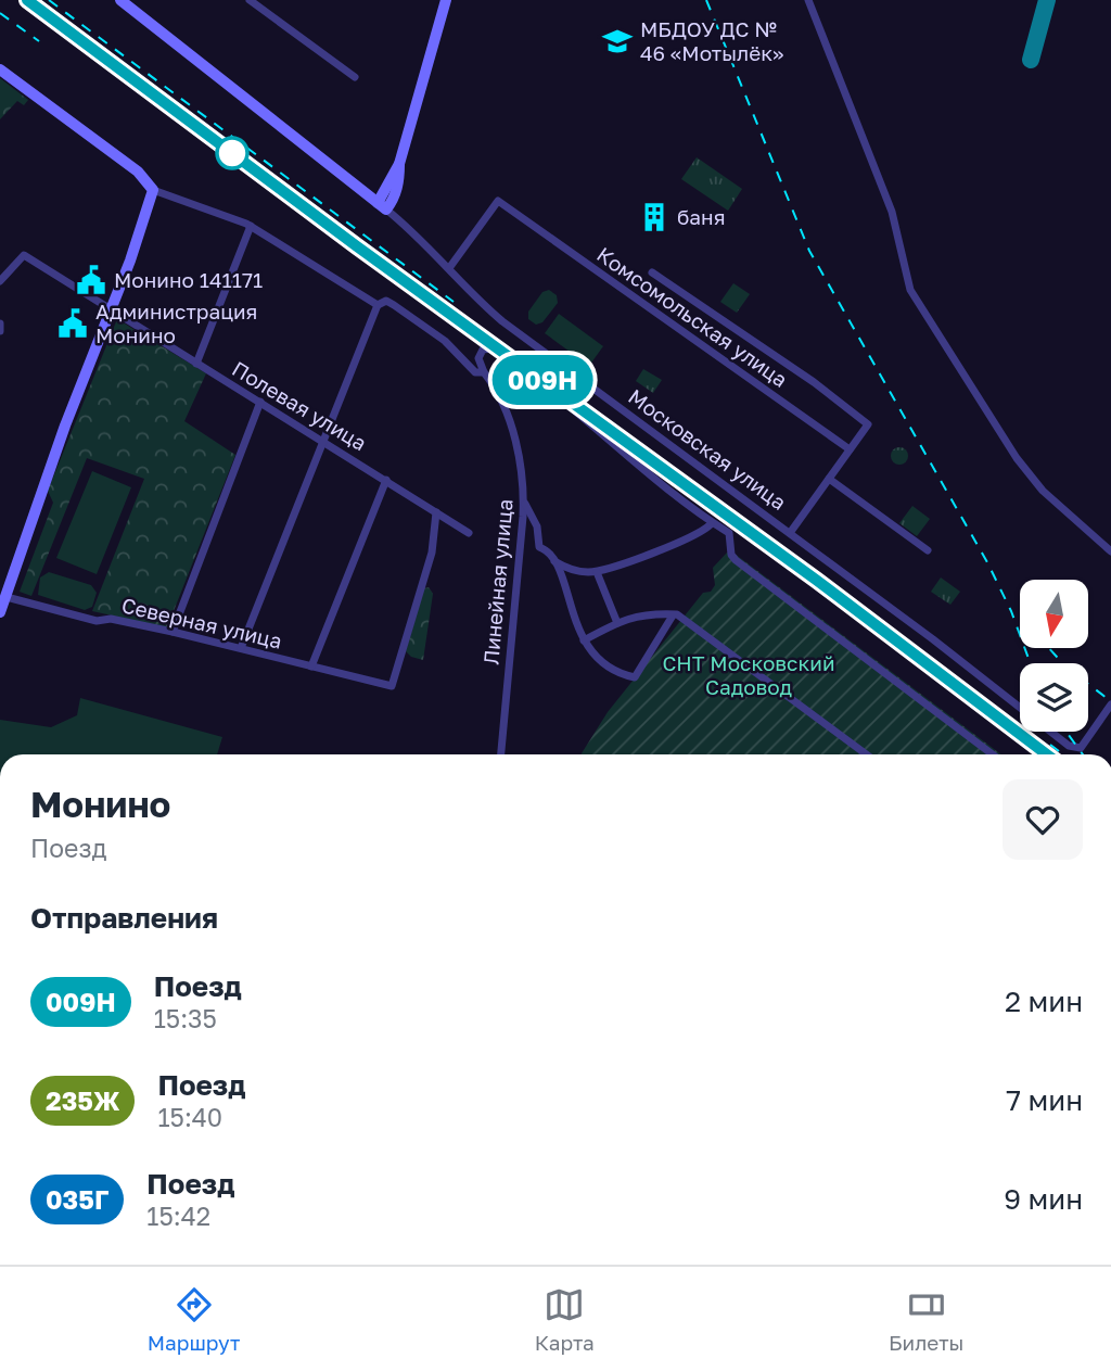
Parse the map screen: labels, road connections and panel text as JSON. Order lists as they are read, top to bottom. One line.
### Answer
{"streets":{"main road":["Московская улица"],"street":["Комсомольская улица","Полевая улица","Линейная улица","Северная улица"]},"crossings":[["Комсомольская улица","Московская улица"],["Полевая улица","Северная улица"]],"parks":["СНТ Московский Садовод"],"places":{"school or university":["МБДОУ ДC № 46 «Мотылёк»"],"building":["баня"],"public building":["Монино 141171","Администрация Монино"]},"north":"bottom","page":{"on_map":"009Н","heading":[["Монино","Поезд"],"Отправления"],"list":[{"mark":"009Н","name":"Поезд","note":"15:35","value":"2 мин"},{"mark":"235Ж","name":"Поезд","note":"15:40","value":"7 мин"},{"mark":"035Г","name":"Поезд","note":"15:42","value":"9 мин"}],"tabs":["Маршрут","Карта","Билеты"]}}
